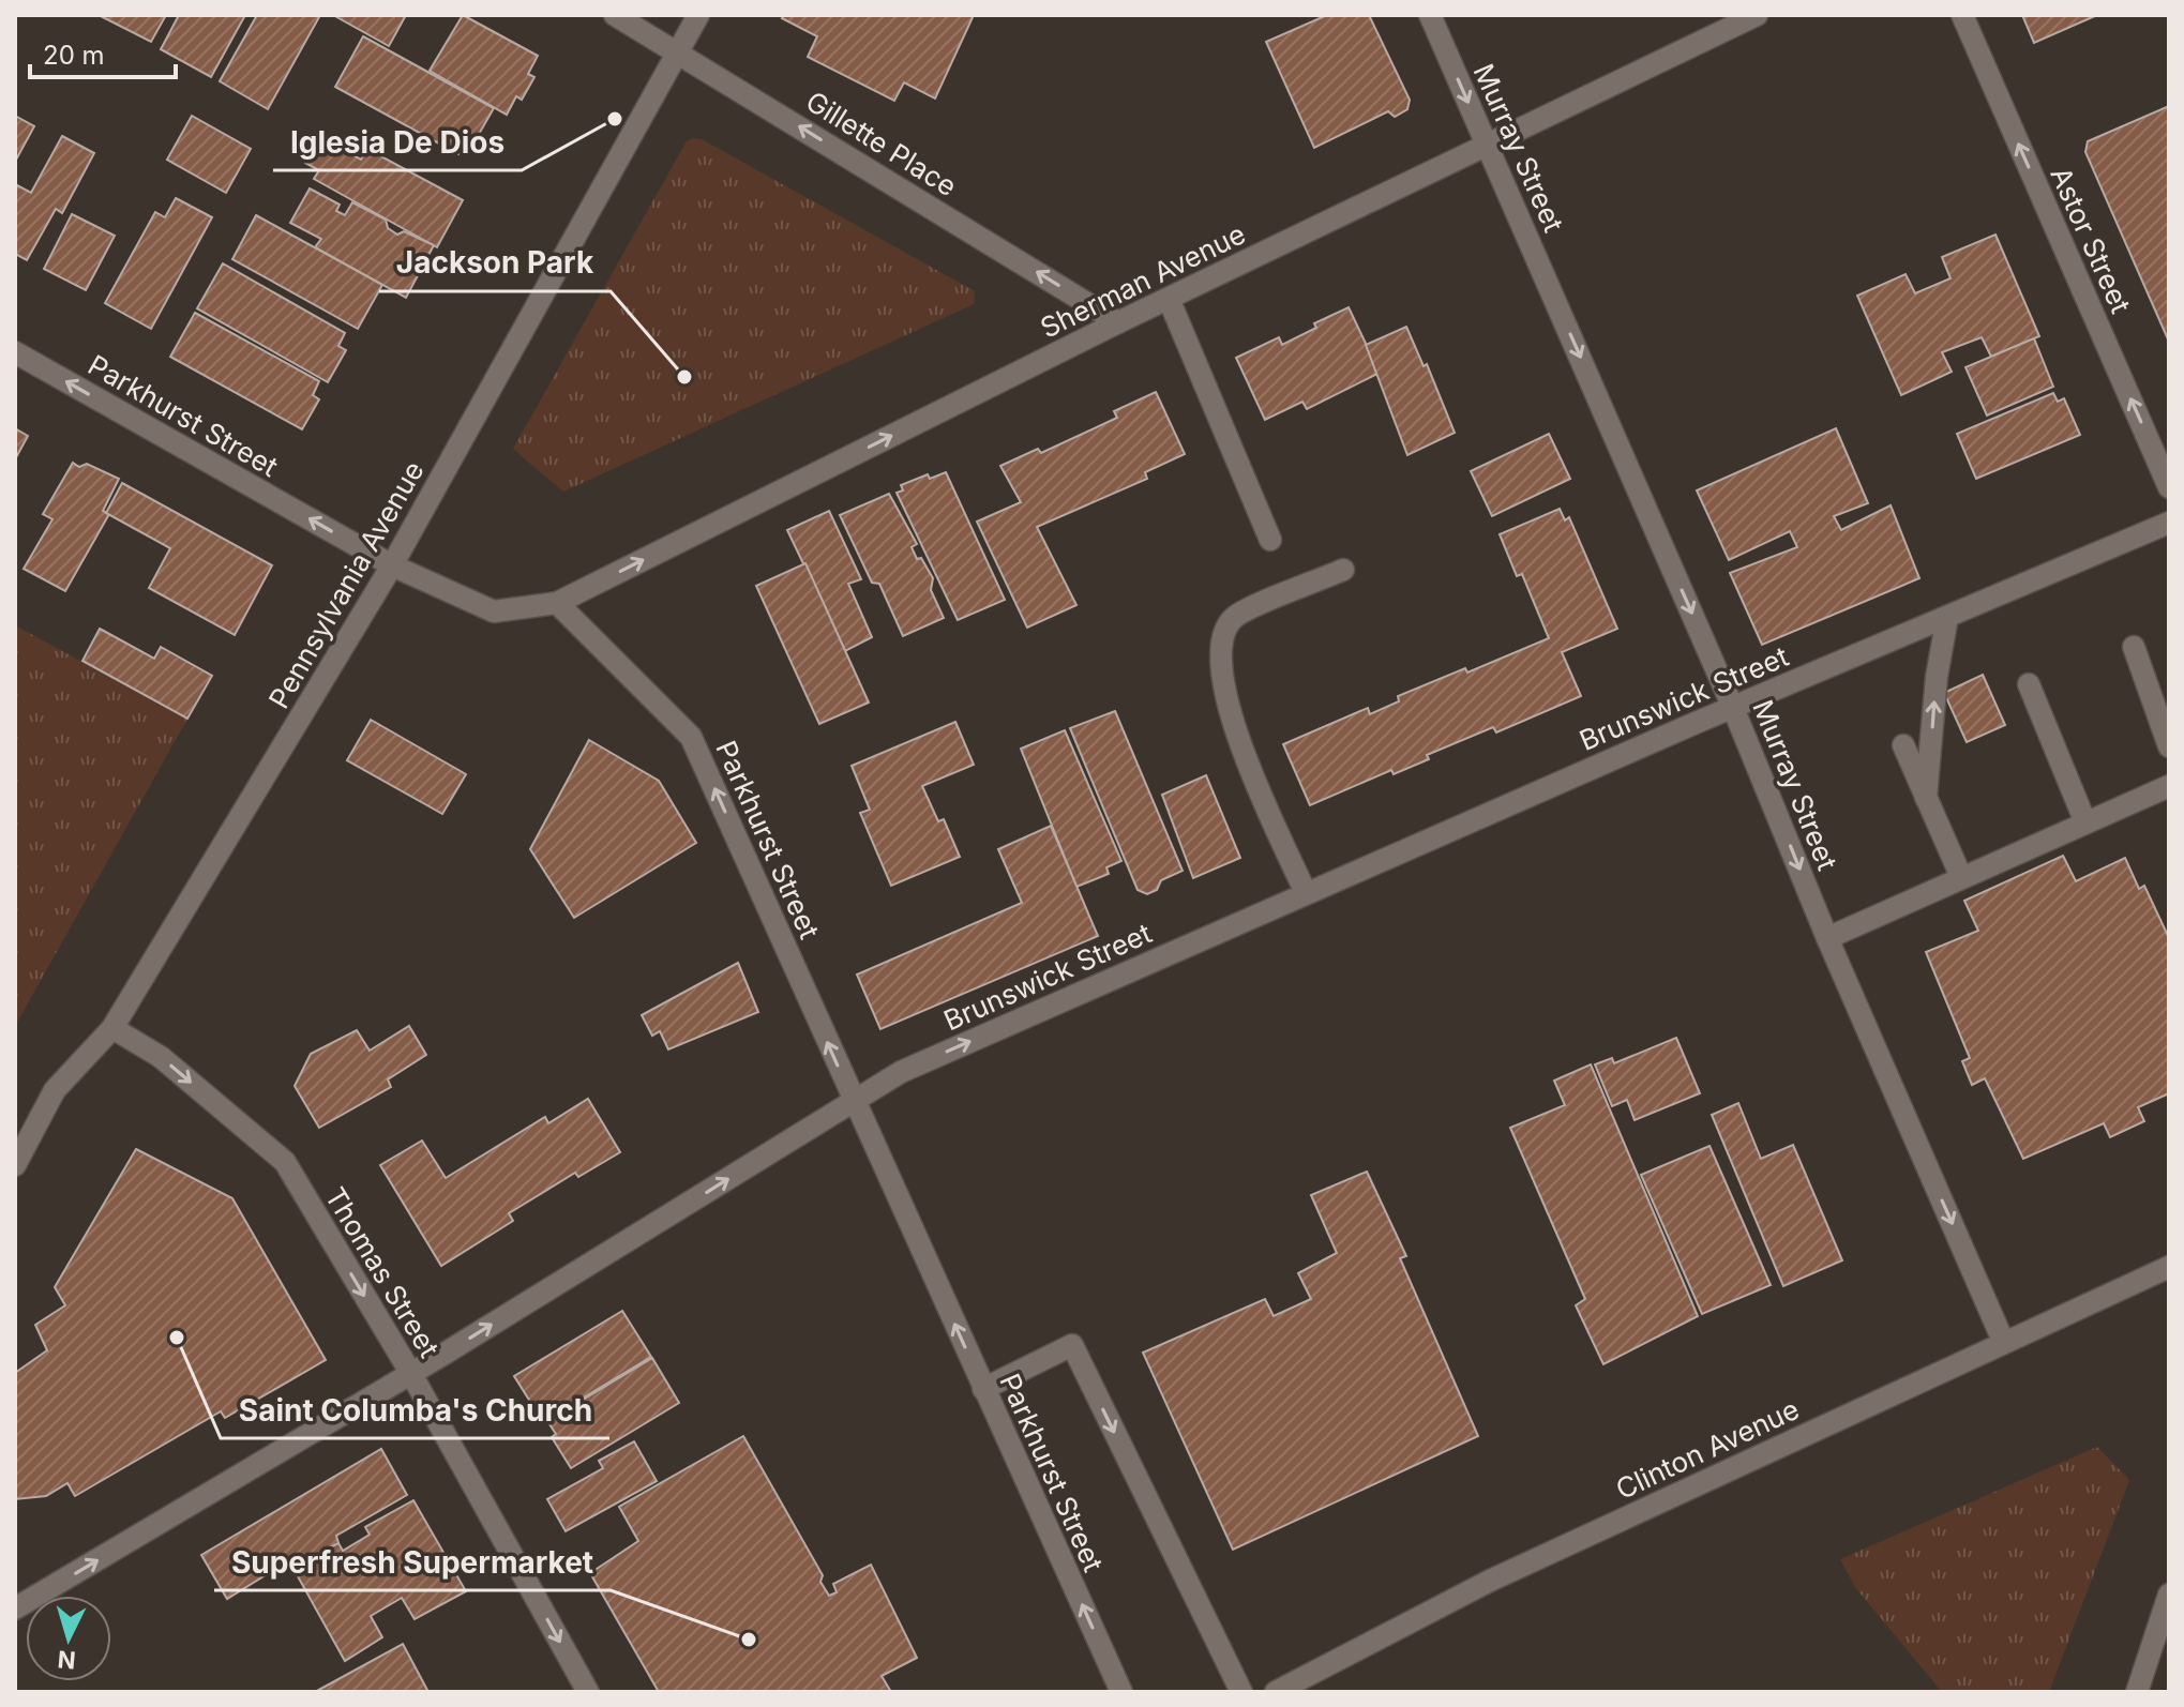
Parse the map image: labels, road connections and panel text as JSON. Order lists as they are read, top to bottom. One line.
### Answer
{"streets":{"street":["Gillette Place","Murray Street","Astor Street","Sherman Avenue","Parkhurst Street","Pennsylvania Avenue","Brunswick Street","Thomas Street","Clinton Avenue"]},"crossings":[["Gillette Place","Sherman Avenue"],["Gillette Place","Pennsylvania Avenue"],["Murray Street","Sherman Avenue"],["Murray Street","Brunswick Street"],["Murray Street","Clinton Avenue"],["Sherman Avenue","Parkhurst Street"],["Parkhurst Street","Pennsylvania Avenue"],["Parkhurst Street","Brunswick Street"],["Pennsylvania Avenue","Thomas Street"],["Brunswick Street","Thomas Street"]],"one_way":["Gillette Place","Murray Street","Astor Street","Sherman Avenue","Parkhurst Street","Brunswick Street","Thomas Street"],"places":["Iglesia De Dios","Jackson Park","Saint Columba's Church","Superfresh Supermarket"],"scale_bar":"20 m","north":"bottom"}
